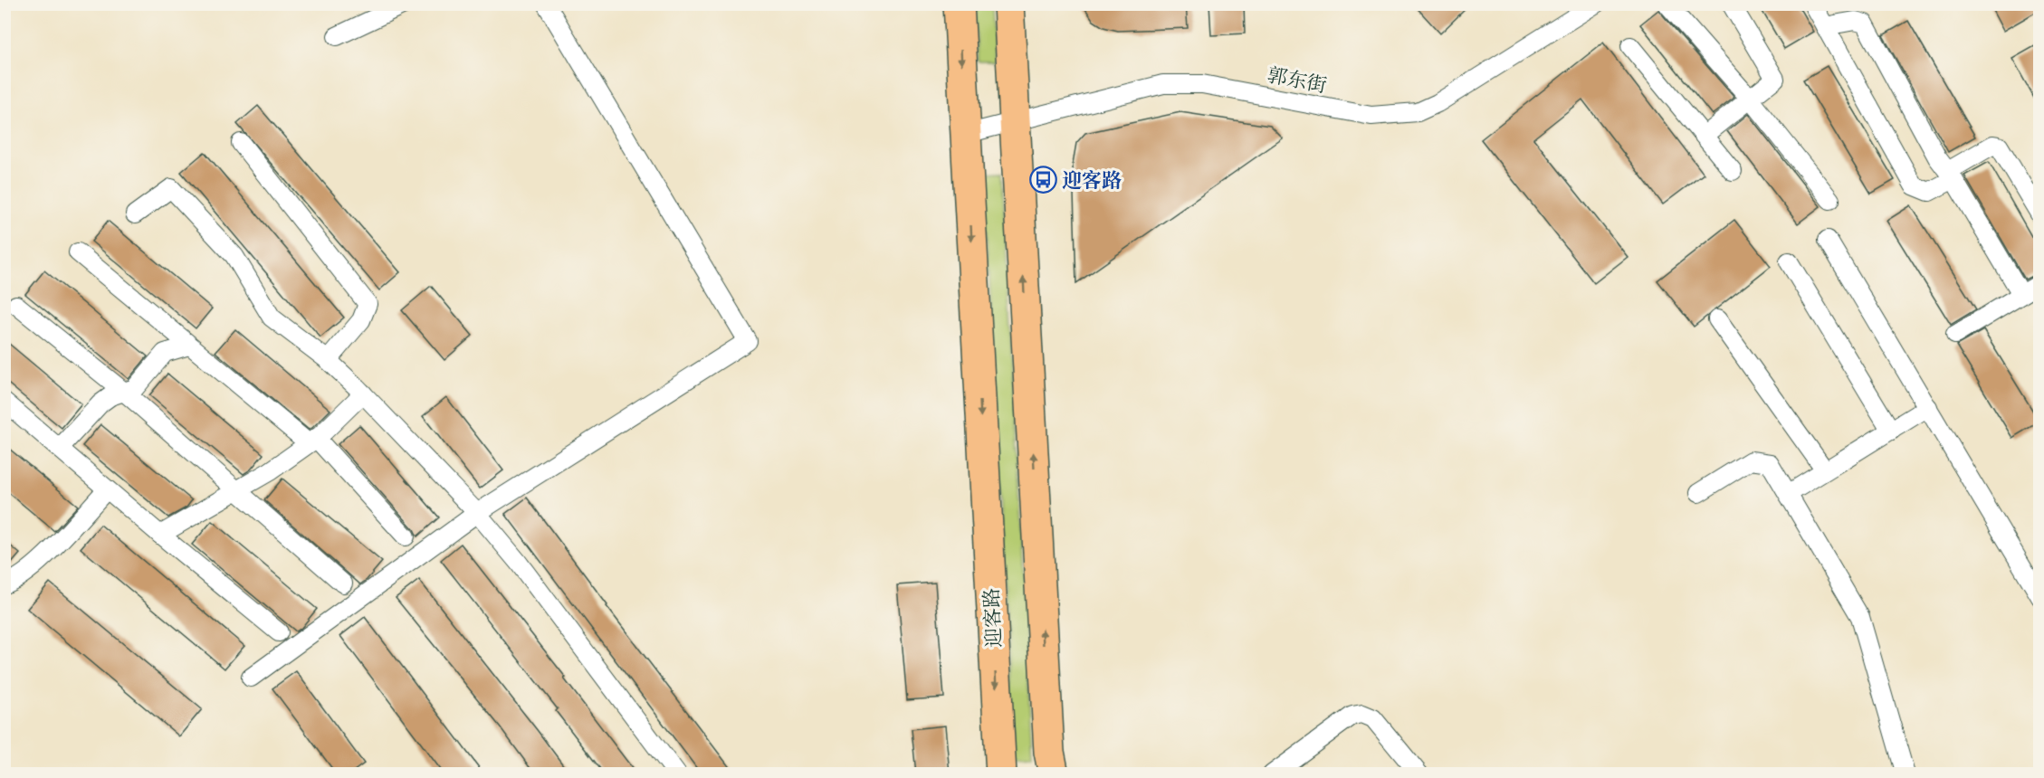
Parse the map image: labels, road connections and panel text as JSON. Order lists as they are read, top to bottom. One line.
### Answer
{"streets":{"highway":["迎客路"],"street":["郭东街"]},"crossings":[["郭东街","迎客路"]],"places":{"bus stop":["迎客路"]}}
